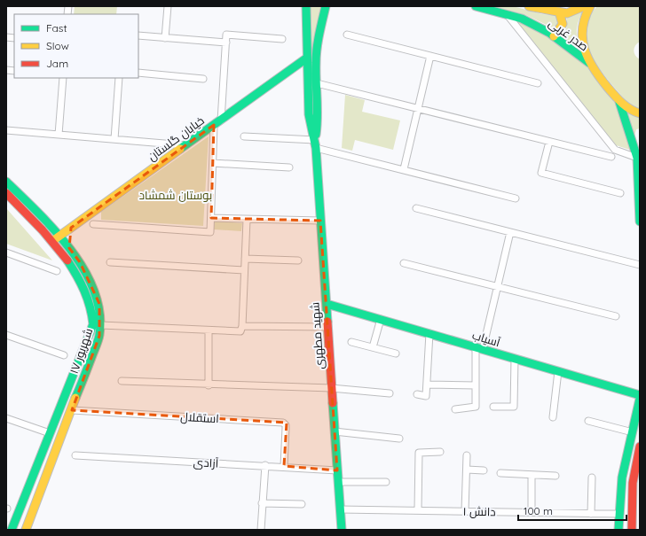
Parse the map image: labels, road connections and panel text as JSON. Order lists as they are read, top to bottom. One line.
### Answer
{"streets":{"main road":["صدر غربی","خیابان گلستان","شهید مطهری","آسیاب","۱۷ شهریور"],"street":["استقلال","آزادی","دانش ۱"]},"crossings":[["خیابان گلستان","شهید مطهری"],["خیابان گلستان","۱۷ شهریور"],["شهید مطهری","آسیاب"],["شهید مطهری","آزادی"],["شهید مطهری","دانش ۱"],["۱۷ شهریور","استقلال"],["استقلال","آزادی"]],"parks":["بوستان شمشاد"],"legend":["Fast","Slow","Jam"],"scale_bar":"100 m"}
